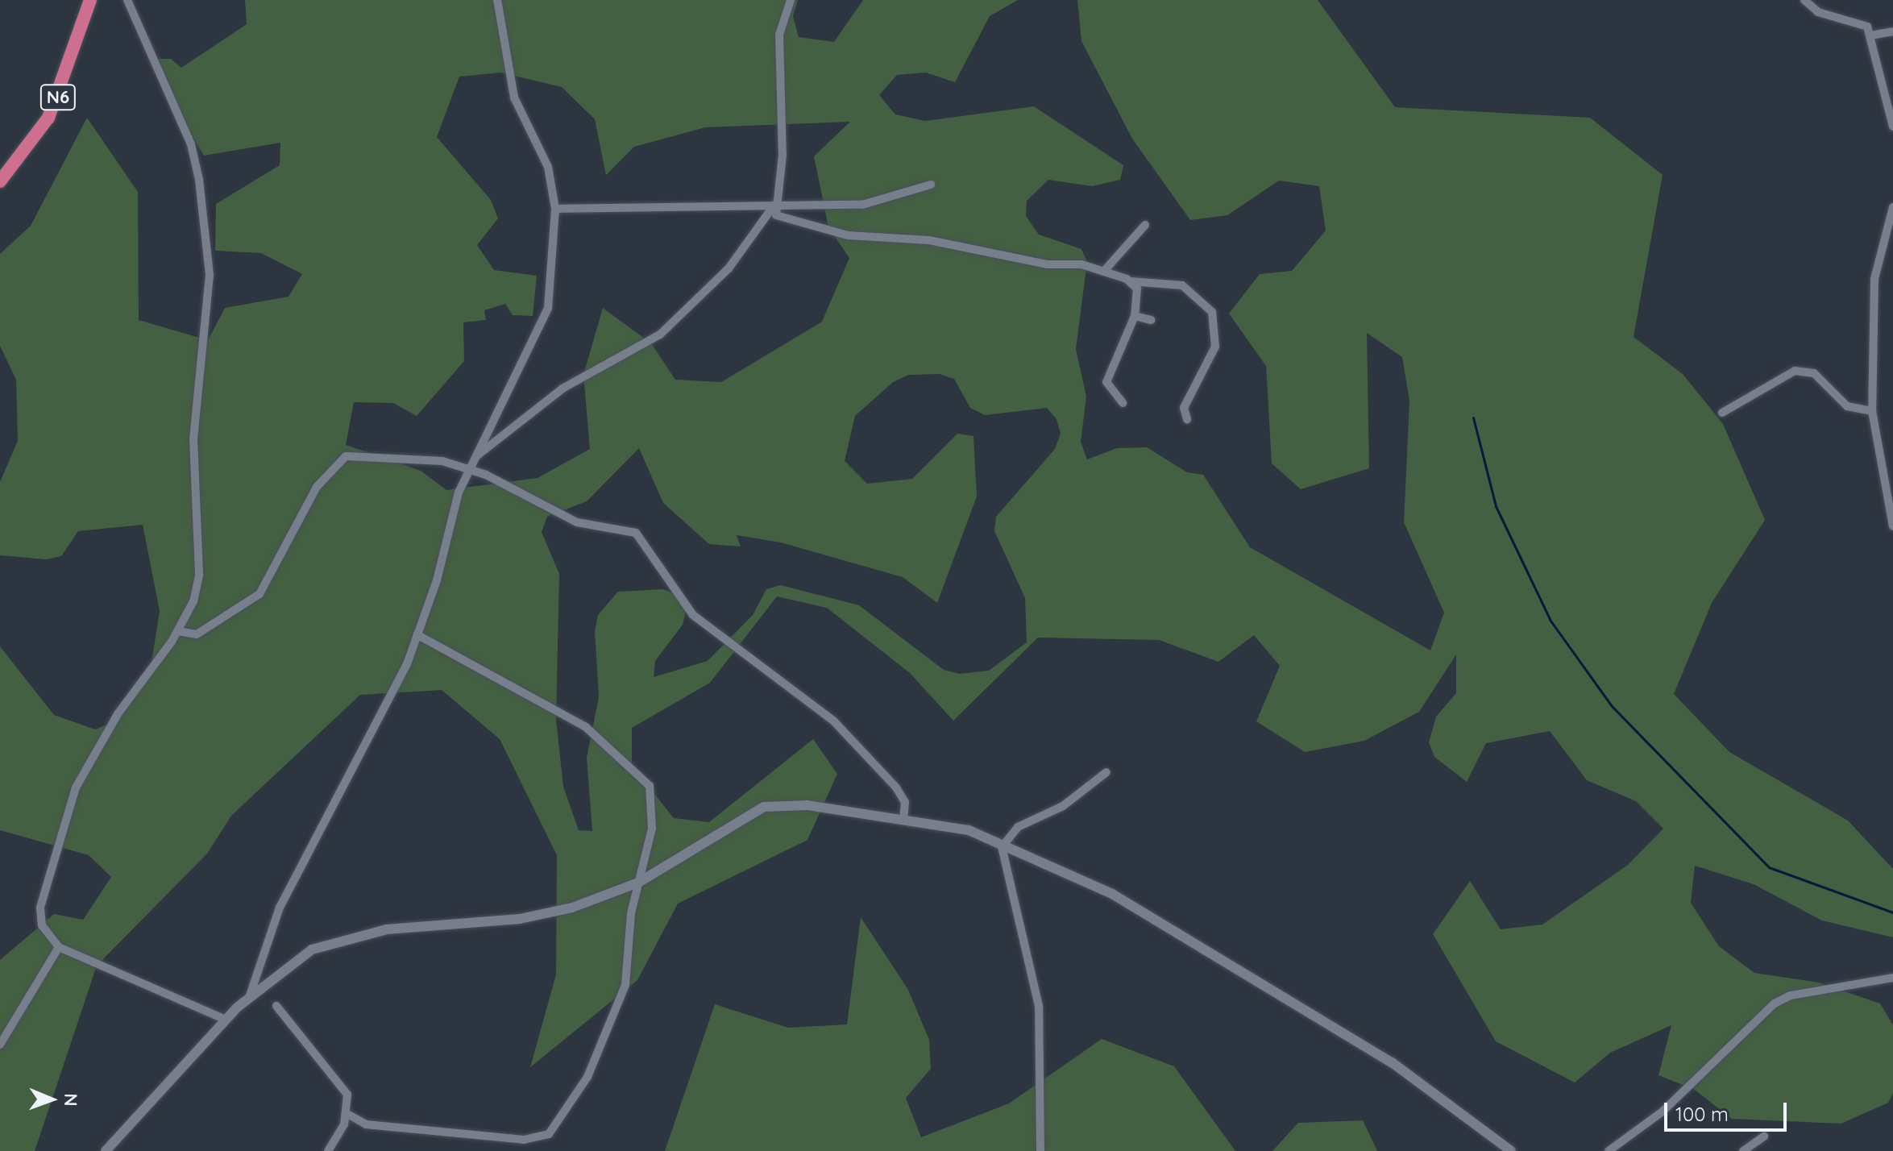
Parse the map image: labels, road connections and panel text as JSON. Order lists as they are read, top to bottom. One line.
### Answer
{"streets":{"highway":["N6"]},"scale_bar":"100 m","north":"right"}
